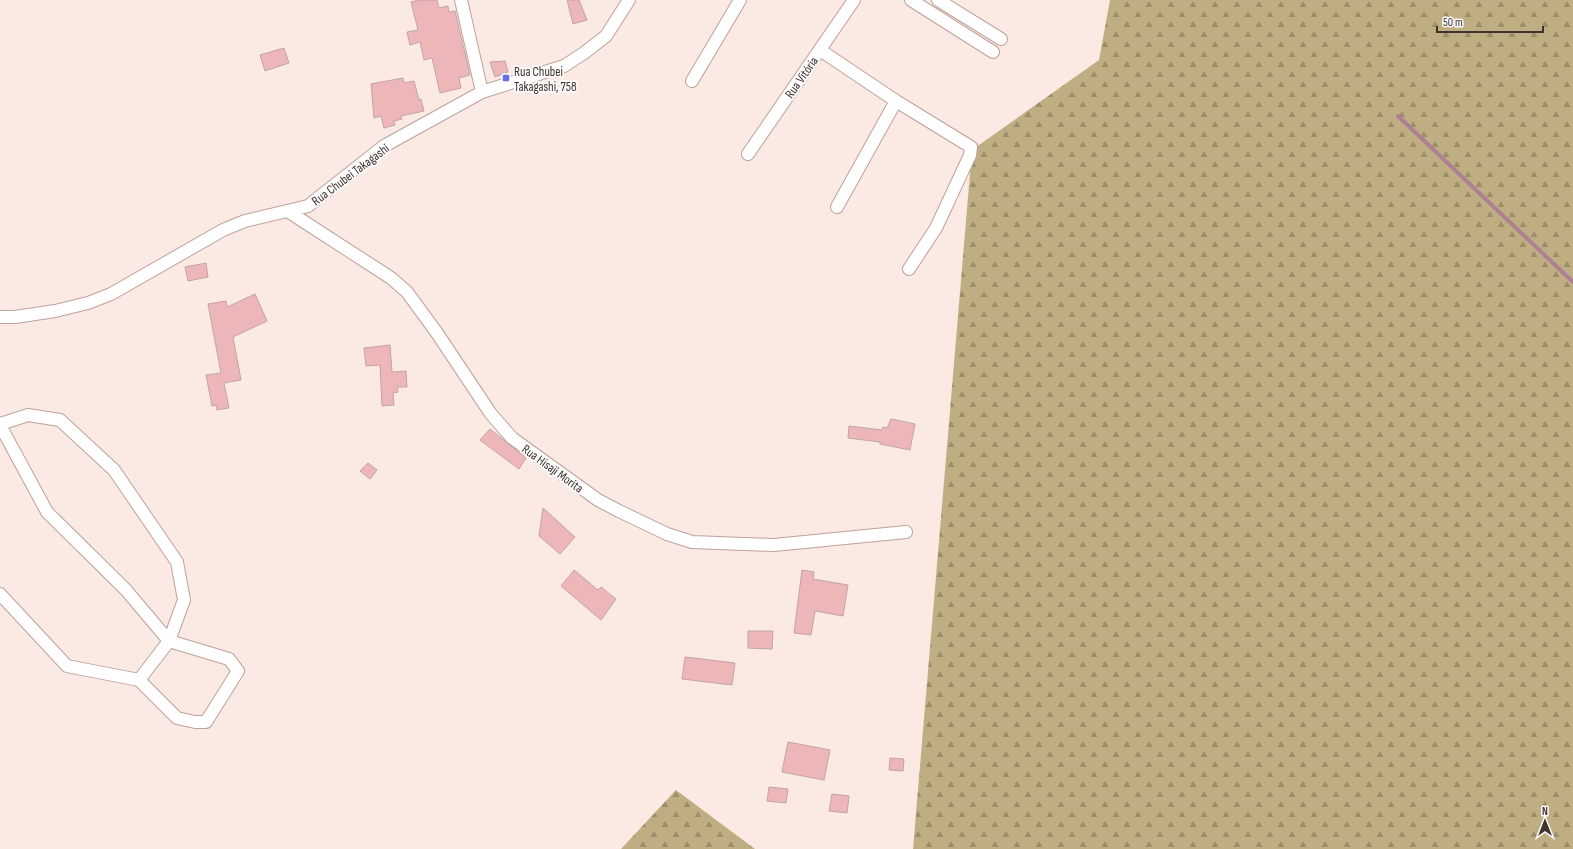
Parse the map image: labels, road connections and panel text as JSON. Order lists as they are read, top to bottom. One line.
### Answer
{"streets":{"street":["Rua Vitória","Rua Chubei Takagashi","Rua Hisaji Morita"]},"crossings":[["Rua Chubei Takagashi","Rua Hisaji Morita"]],"places":{"transit":["Rua Chubei Takagashi, 758"]},"scale_bar":"50 m","north":"top"}
